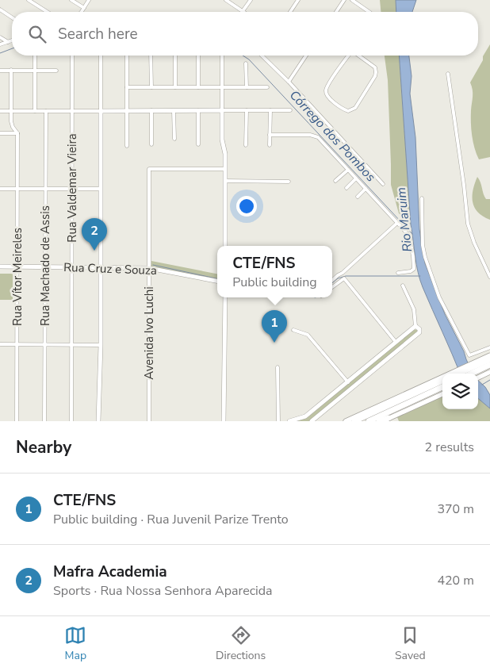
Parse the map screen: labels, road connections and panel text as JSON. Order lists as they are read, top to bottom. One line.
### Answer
{"streets":{"street":["Rua Valdemar Vieira","Rua Machado de Assis","Rua Cruz e Souza","Rua Vítor Meireles","Avenida Ivo Luchi"]},"crossings":[["Rua Valdemar Vieira","Rua Cruz e Souza"],["Rua Machado de Assis","Rua Cruz e Souza"],["Rua Cruz e Souza","Rua Vítor Meireles"],["Rua Cruz e Souza","Avenida Ivo Luchi"]],"water":["Córrego dos Pombos","Rio Maruim"],"page":{"search":"Search here","pins":["2","1"],"popup":["CTE/FNS","Public building"],"heading":["Nearby","2 results"],"list":[{"mark":"1","name":"CTE/FNS","note":"Public building · Rua Juvenil Parize Trento","value":"370 m"},{"mark":"2","name":"Mafra Academia","note":"Sports · Rua Nossa Senhora Aparecida","value":"420 m"}],"nav":["Map","Directions","Saved"]}}
